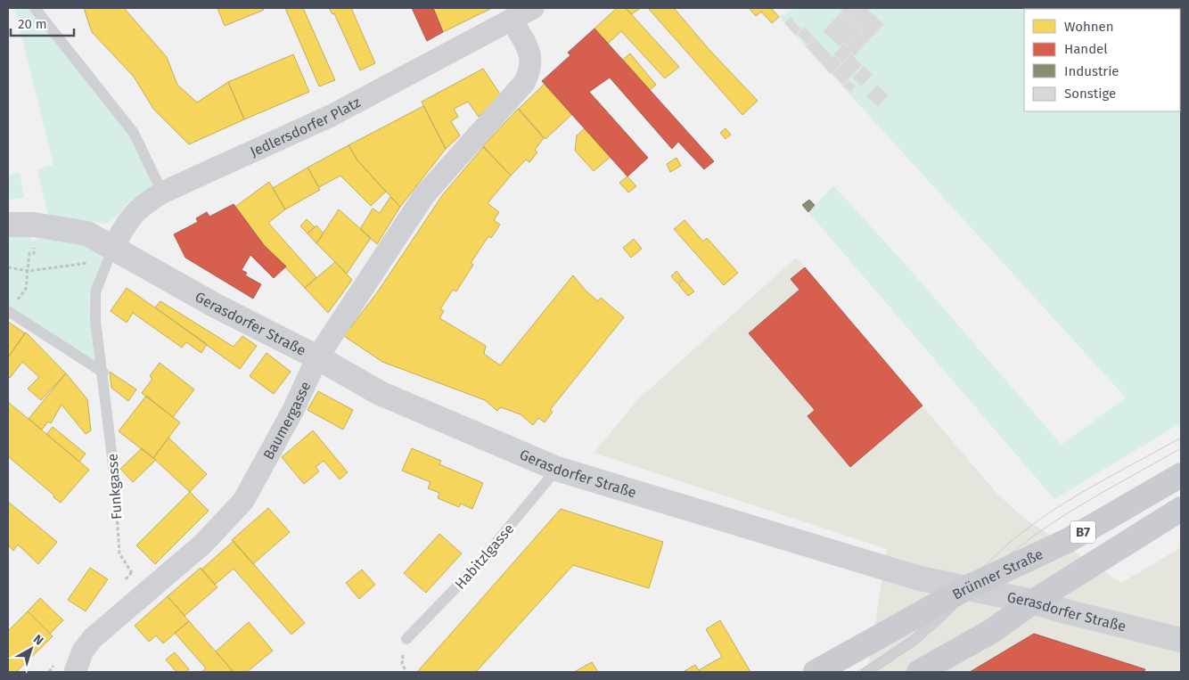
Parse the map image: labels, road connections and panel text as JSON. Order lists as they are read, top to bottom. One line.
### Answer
{"streets":{"main road":["B7","Brünner Straße"],"street":["Jedlersdorfer Platz","Gerasdorfer Straße","Baumergasse"],"lane":["Funkgasse","Habitzlgasse"]},"crossings":[["Jedlersdorfer Platz","Gerasdorfer Straße"],["Jedlersdorfer Platz","Baumergasse"],["Jedlersdorfer Platz","Funkgasse"],["Gerasdorfer Straße","Baumergasse"],["Gerasdorfer Straße","Funkgasse"],["Gerasdorfer Straße","B7"],["Gerasdorfer Straße","Habitzlgasse"],["Gerasdorfer Straße","Brünner Straße"],["Baumergasse","Funkgasse"]],"legend":["Wohnen","Handel","Industrie","Sonstige"],"scale_bar":"20 m","north":"top right"}
